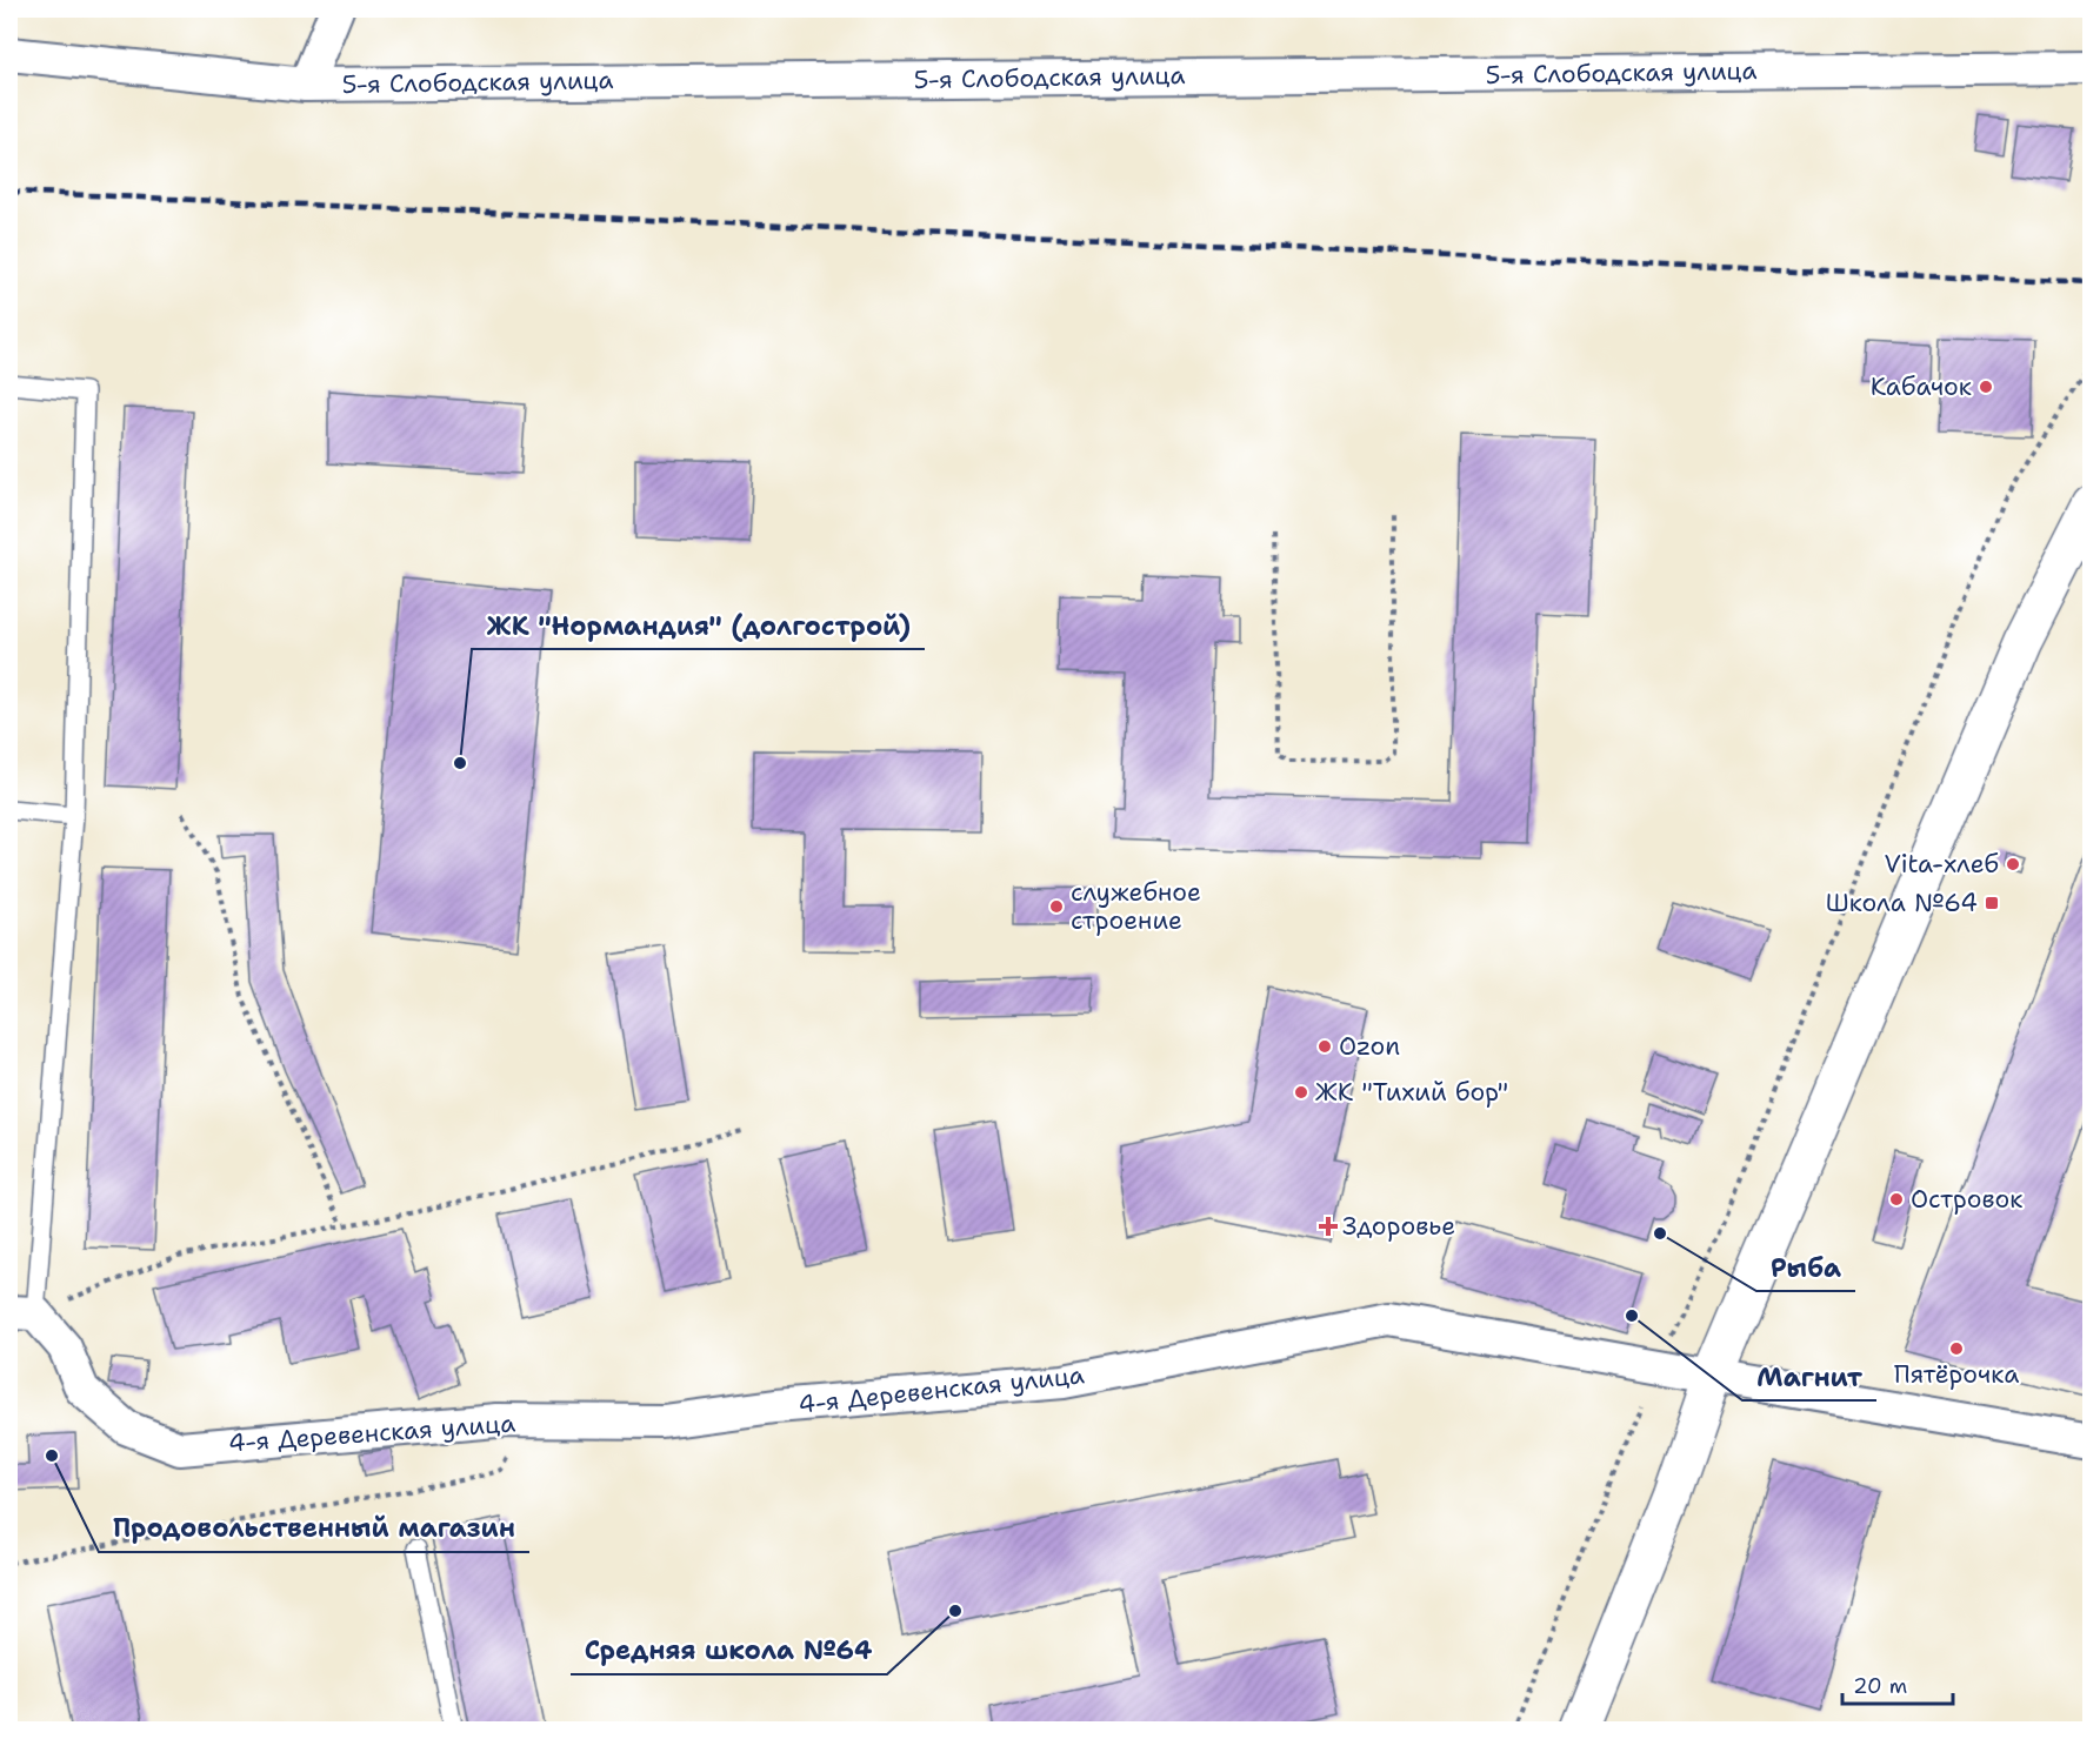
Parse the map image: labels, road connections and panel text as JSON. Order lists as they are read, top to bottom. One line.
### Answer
{"streets":{"street":["5-я Слободская улица","4-я Деревенская улица"]},"places":{"other":["Кабачок","ЖК \"Нормандия\" (долгострой)","Vita-хлеб","служебное строение","Ozon","ЖК \"Тихий бор\"","Островок","Рыба","Магнит","Пятёрочка","Продовольственный магазин","Средняя школа №64"],"transit":["Школа №64"],"health":["Здоровье"]},"scale_bar":"20 m"}
